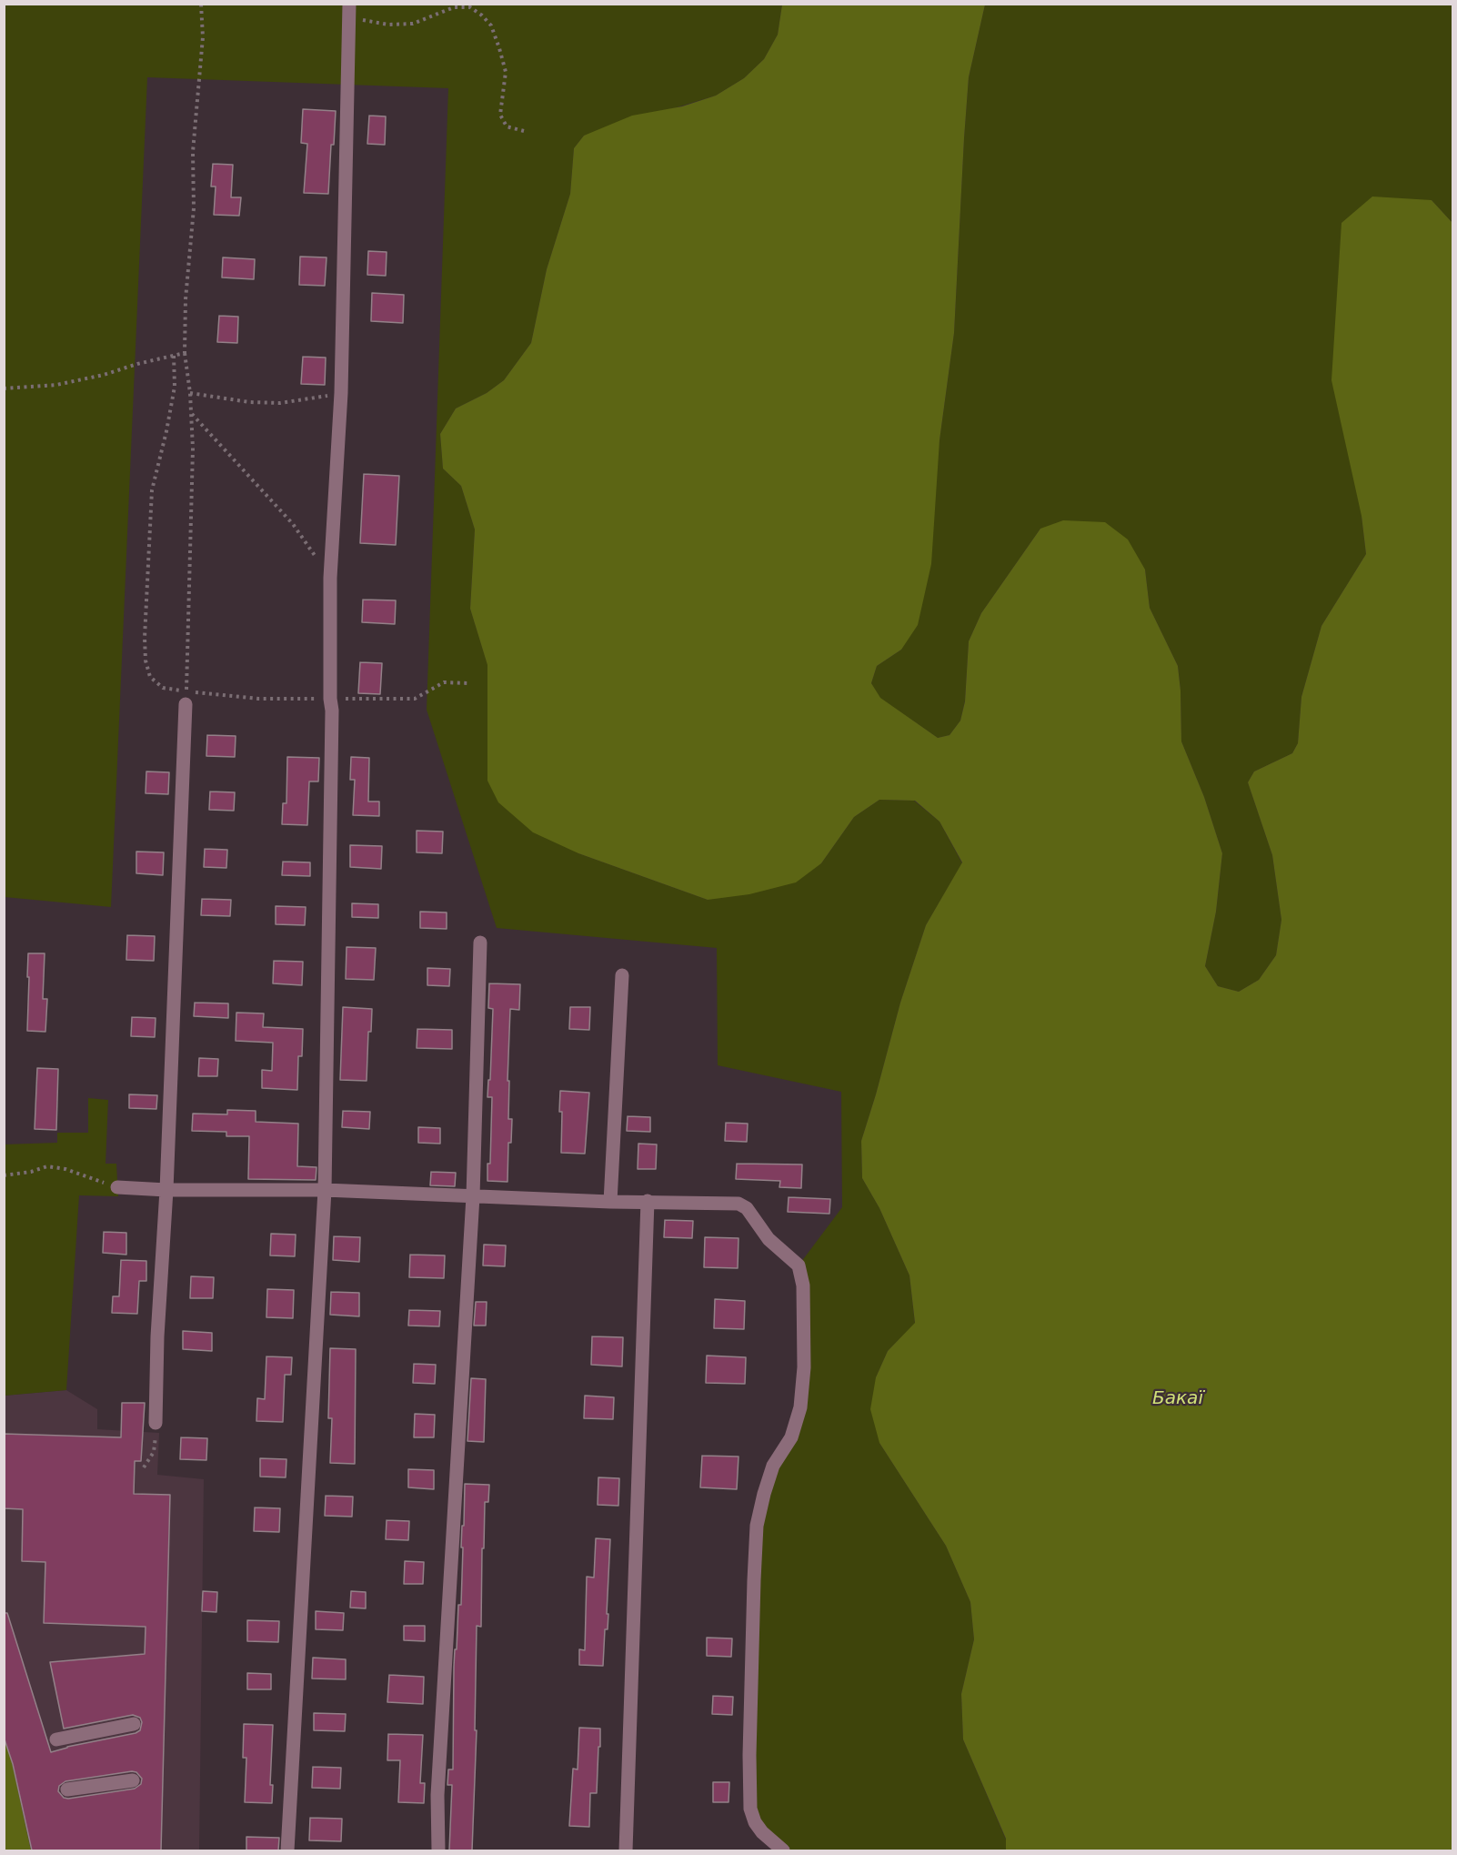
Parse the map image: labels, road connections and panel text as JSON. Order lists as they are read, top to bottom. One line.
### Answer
{"water":["Бакаї"]}
